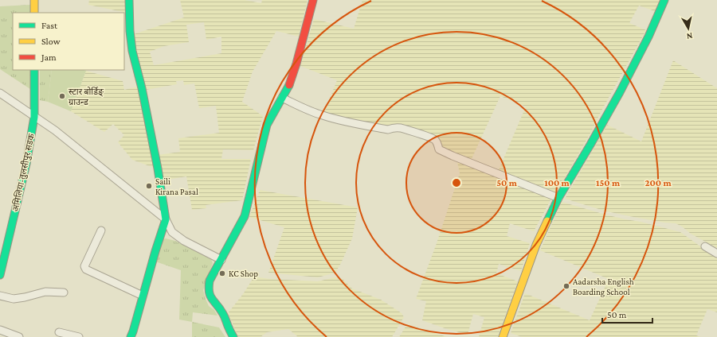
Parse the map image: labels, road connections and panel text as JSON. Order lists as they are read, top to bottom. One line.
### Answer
{"streets":{"street":["अमिलिया-तुलसीपुर सडक"]},"places":["स्टार बोर्डिङ् ग्राउन्ड","Saili Kirana Pasal","KC Shop","Aadarsha English Boarding School"],"legend":["Fast","Slow","Jam"],"scale_bar":"50 m","north":"bottom","rings":["50 m","100 m","150 m","200 m"]}
